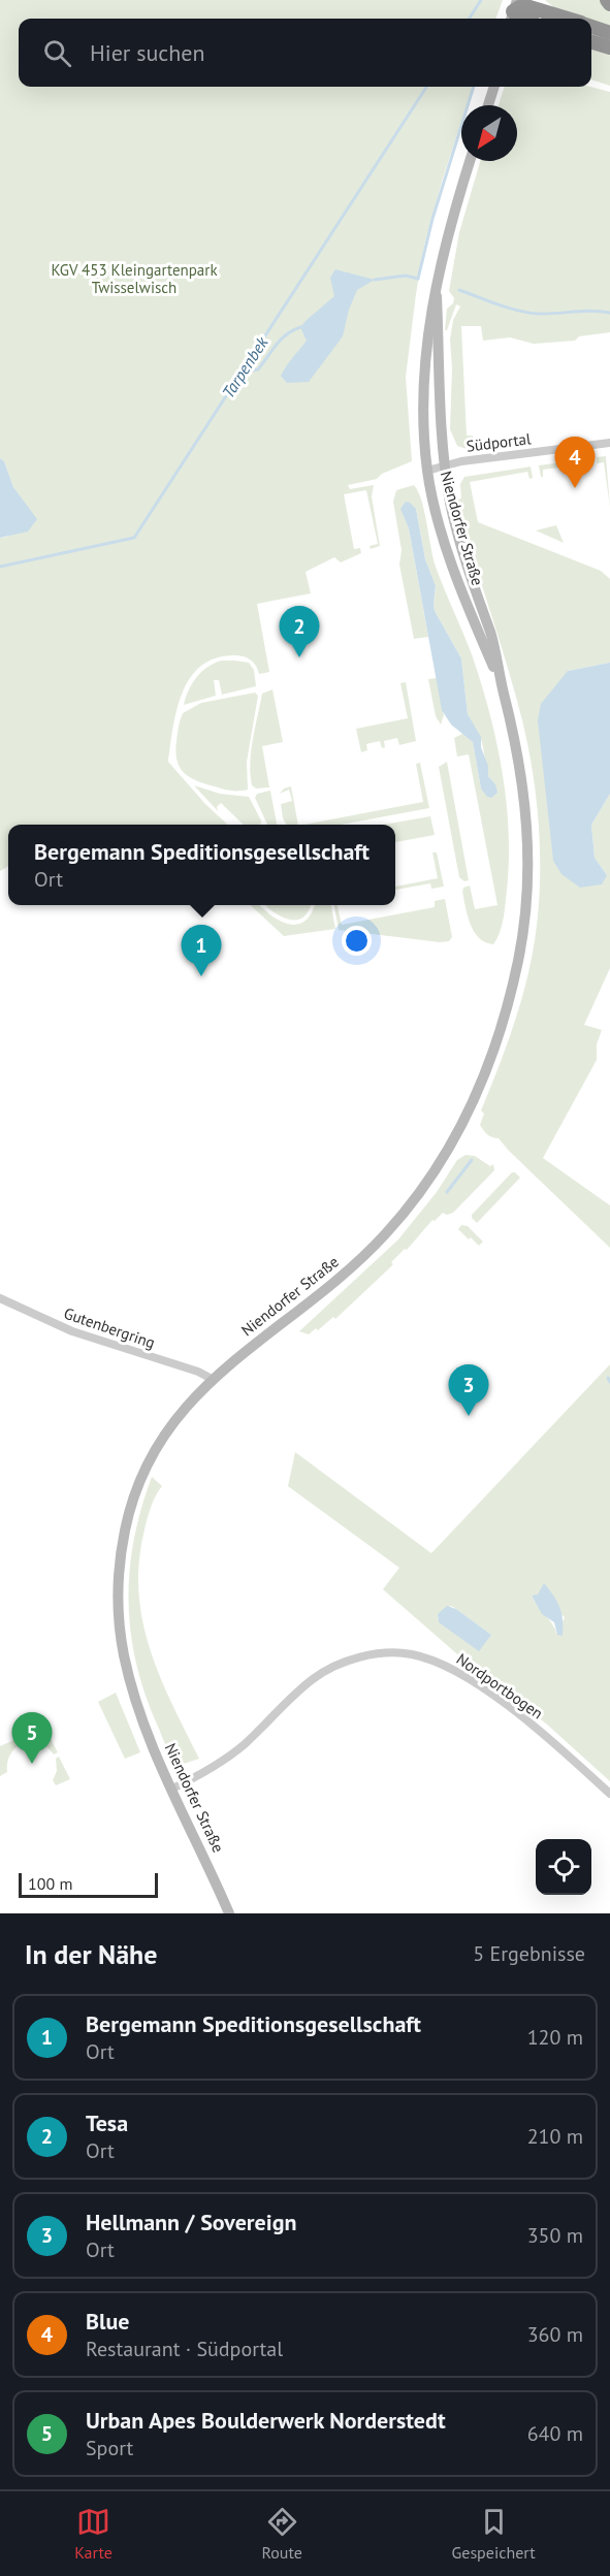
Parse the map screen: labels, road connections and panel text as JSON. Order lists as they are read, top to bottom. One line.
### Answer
{"streets":{"main road":["Niendorfer Straße"],"street":["Südportal","Gutenbergring","Nordportbogen"]},"crossings":[["Südportal","Niendorfer Straße"],["Niendorfer Straße","Gutenbergring"],["Niendorfer Straße","Nordportbogen"]],"water":["Tarpenbek"],"parks":["KGV 453 Kleingartenpark Twisselwisch"],"scale_bar":"100 m","north":"bottom left","page":{"search":"Hier suchen","pins":["4","2","1","3","5"],"popup":["Bergemann Speditionsgesellschaft","Ort"],"scale":"100 m","heading":["In der Nähe","5 Ergebnisse"],"list":[{"mark":"1","name":"Bergemann Speditionsgesellschaft","note":"Ort","value":"120 m"},{"mark":"2","name":"Tesa","note":"Ort","value":"210 m"},{"mark":"3","name":"Hellmann / Sovereign","note":"Ort","value":"350 m"},{"mark":"4","name":"Blue","note":"Restaurant · Südportal","value":"360 m"},{"mark":"5","name":"Urban Apes Boulderwerk Norderstedt","note":"Sport","value":"640 m"}],"nav":["Karte","Route","Gespeichert"]}}
